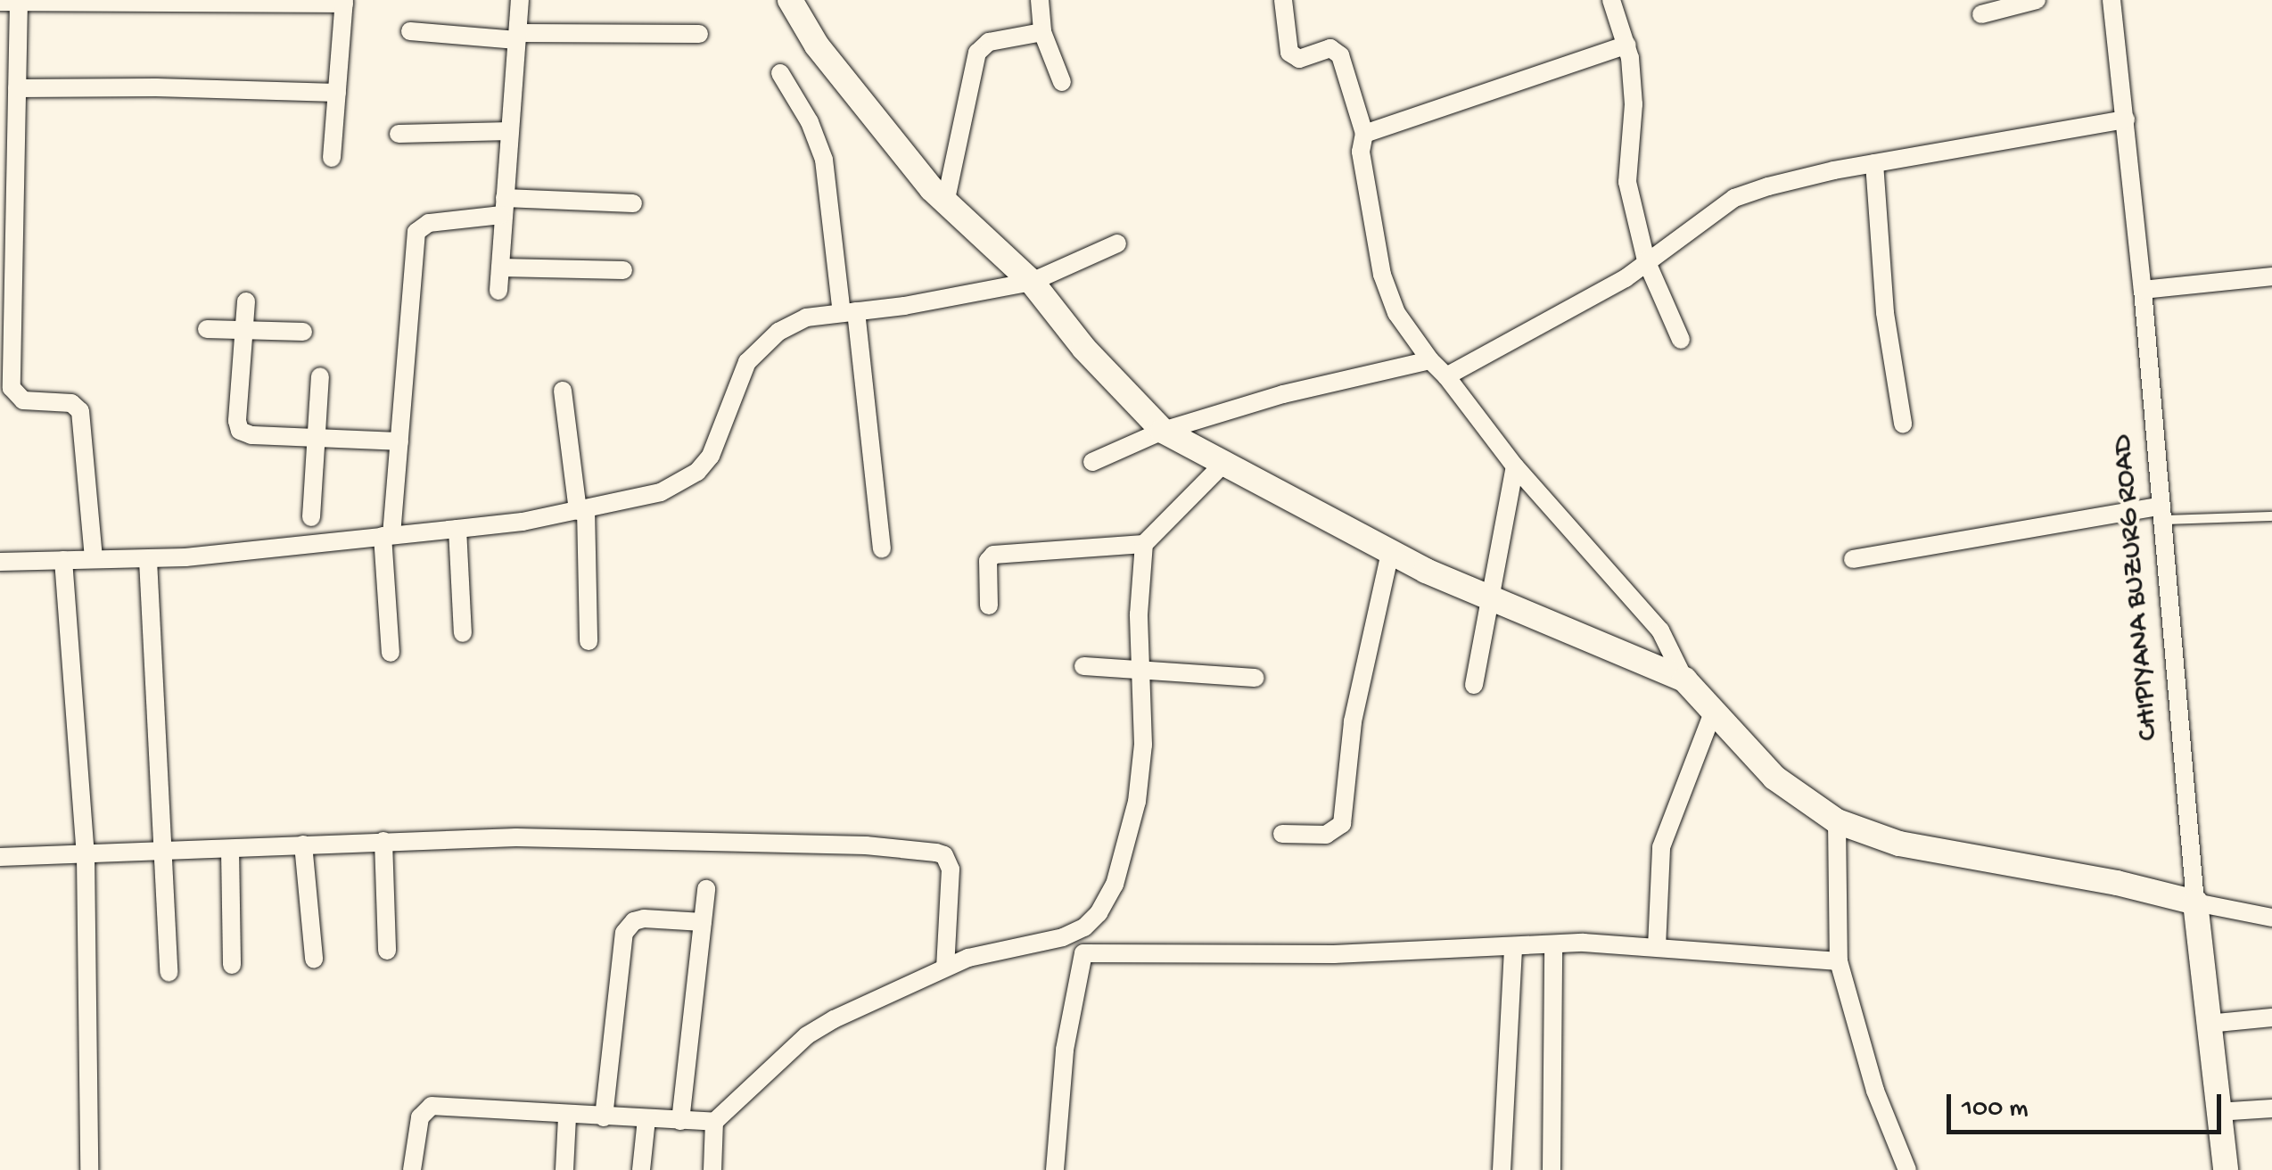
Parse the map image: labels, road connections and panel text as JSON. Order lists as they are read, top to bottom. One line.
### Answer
{"streets":{"street":["CHIPIYANA BUZURG ROAD"]},"scale_bar":"100 m"}
